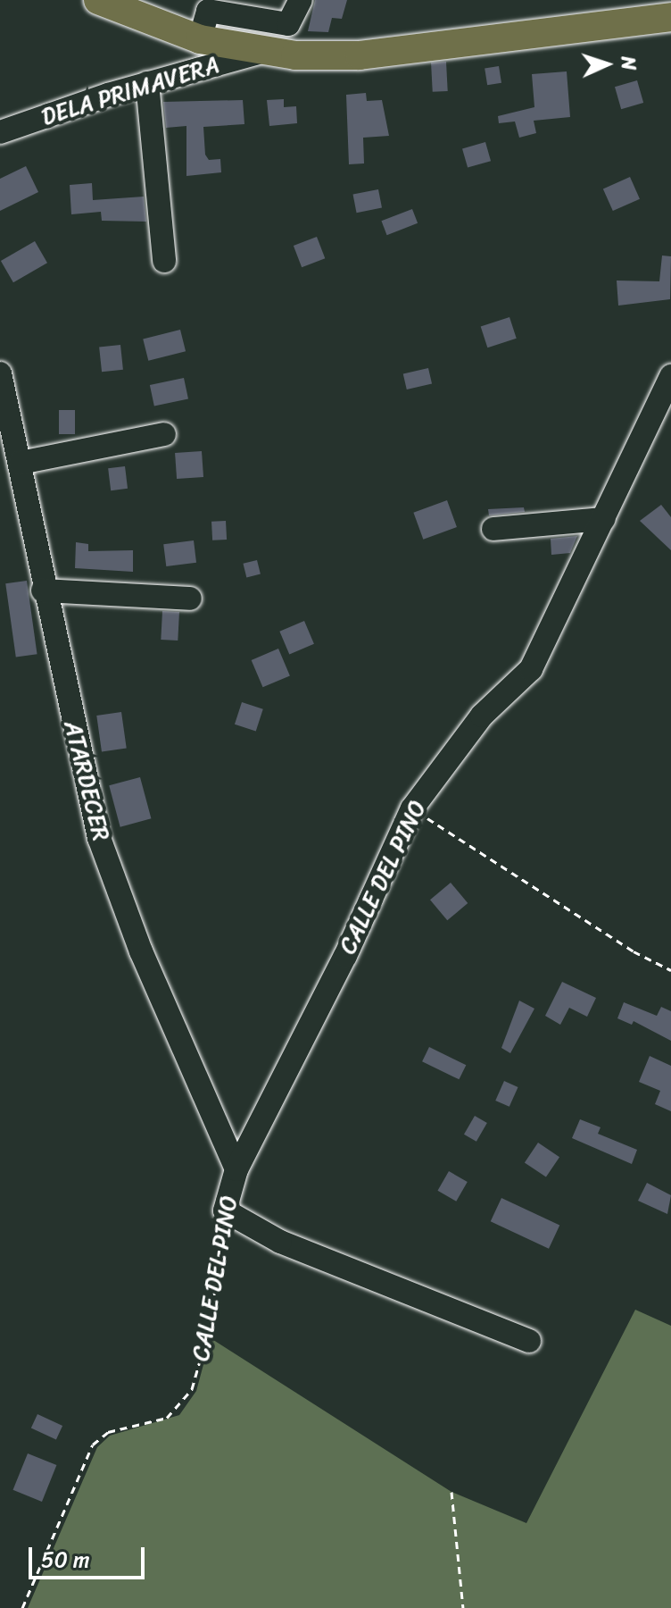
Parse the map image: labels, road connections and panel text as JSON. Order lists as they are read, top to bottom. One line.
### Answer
{"streets":{"street":["DELA PRIMAVERA","ATARDECER","CALLE DEL PINO"]},"crossings":[["ATARDECER","CALLE DEL PINO"]],"scale_bar":"50 m","north":"right"}
